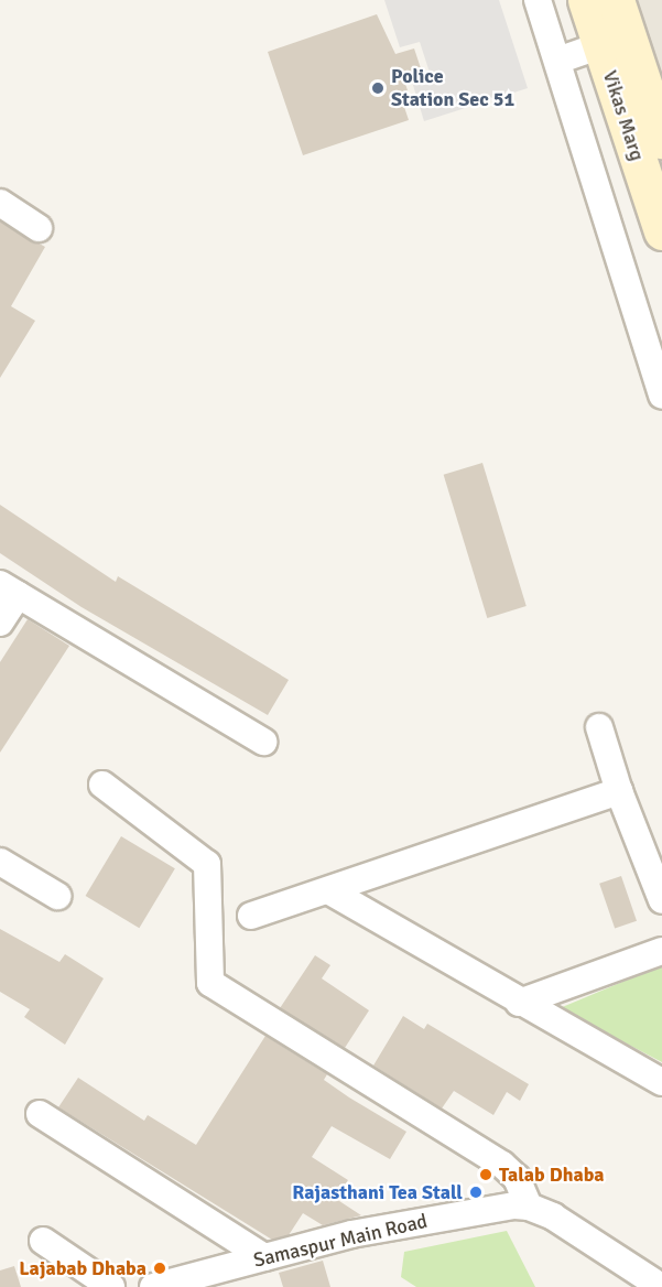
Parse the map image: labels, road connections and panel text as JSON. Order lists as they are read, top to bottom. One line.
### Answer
{"streets":{"main road":["Vikas Marg"],"street":["Samaspur Main Road"]},"places":["Police Station Sec 51","Talab Dhaba","Rajasthani Tea Stall","Lajabab Dhaba"]}
